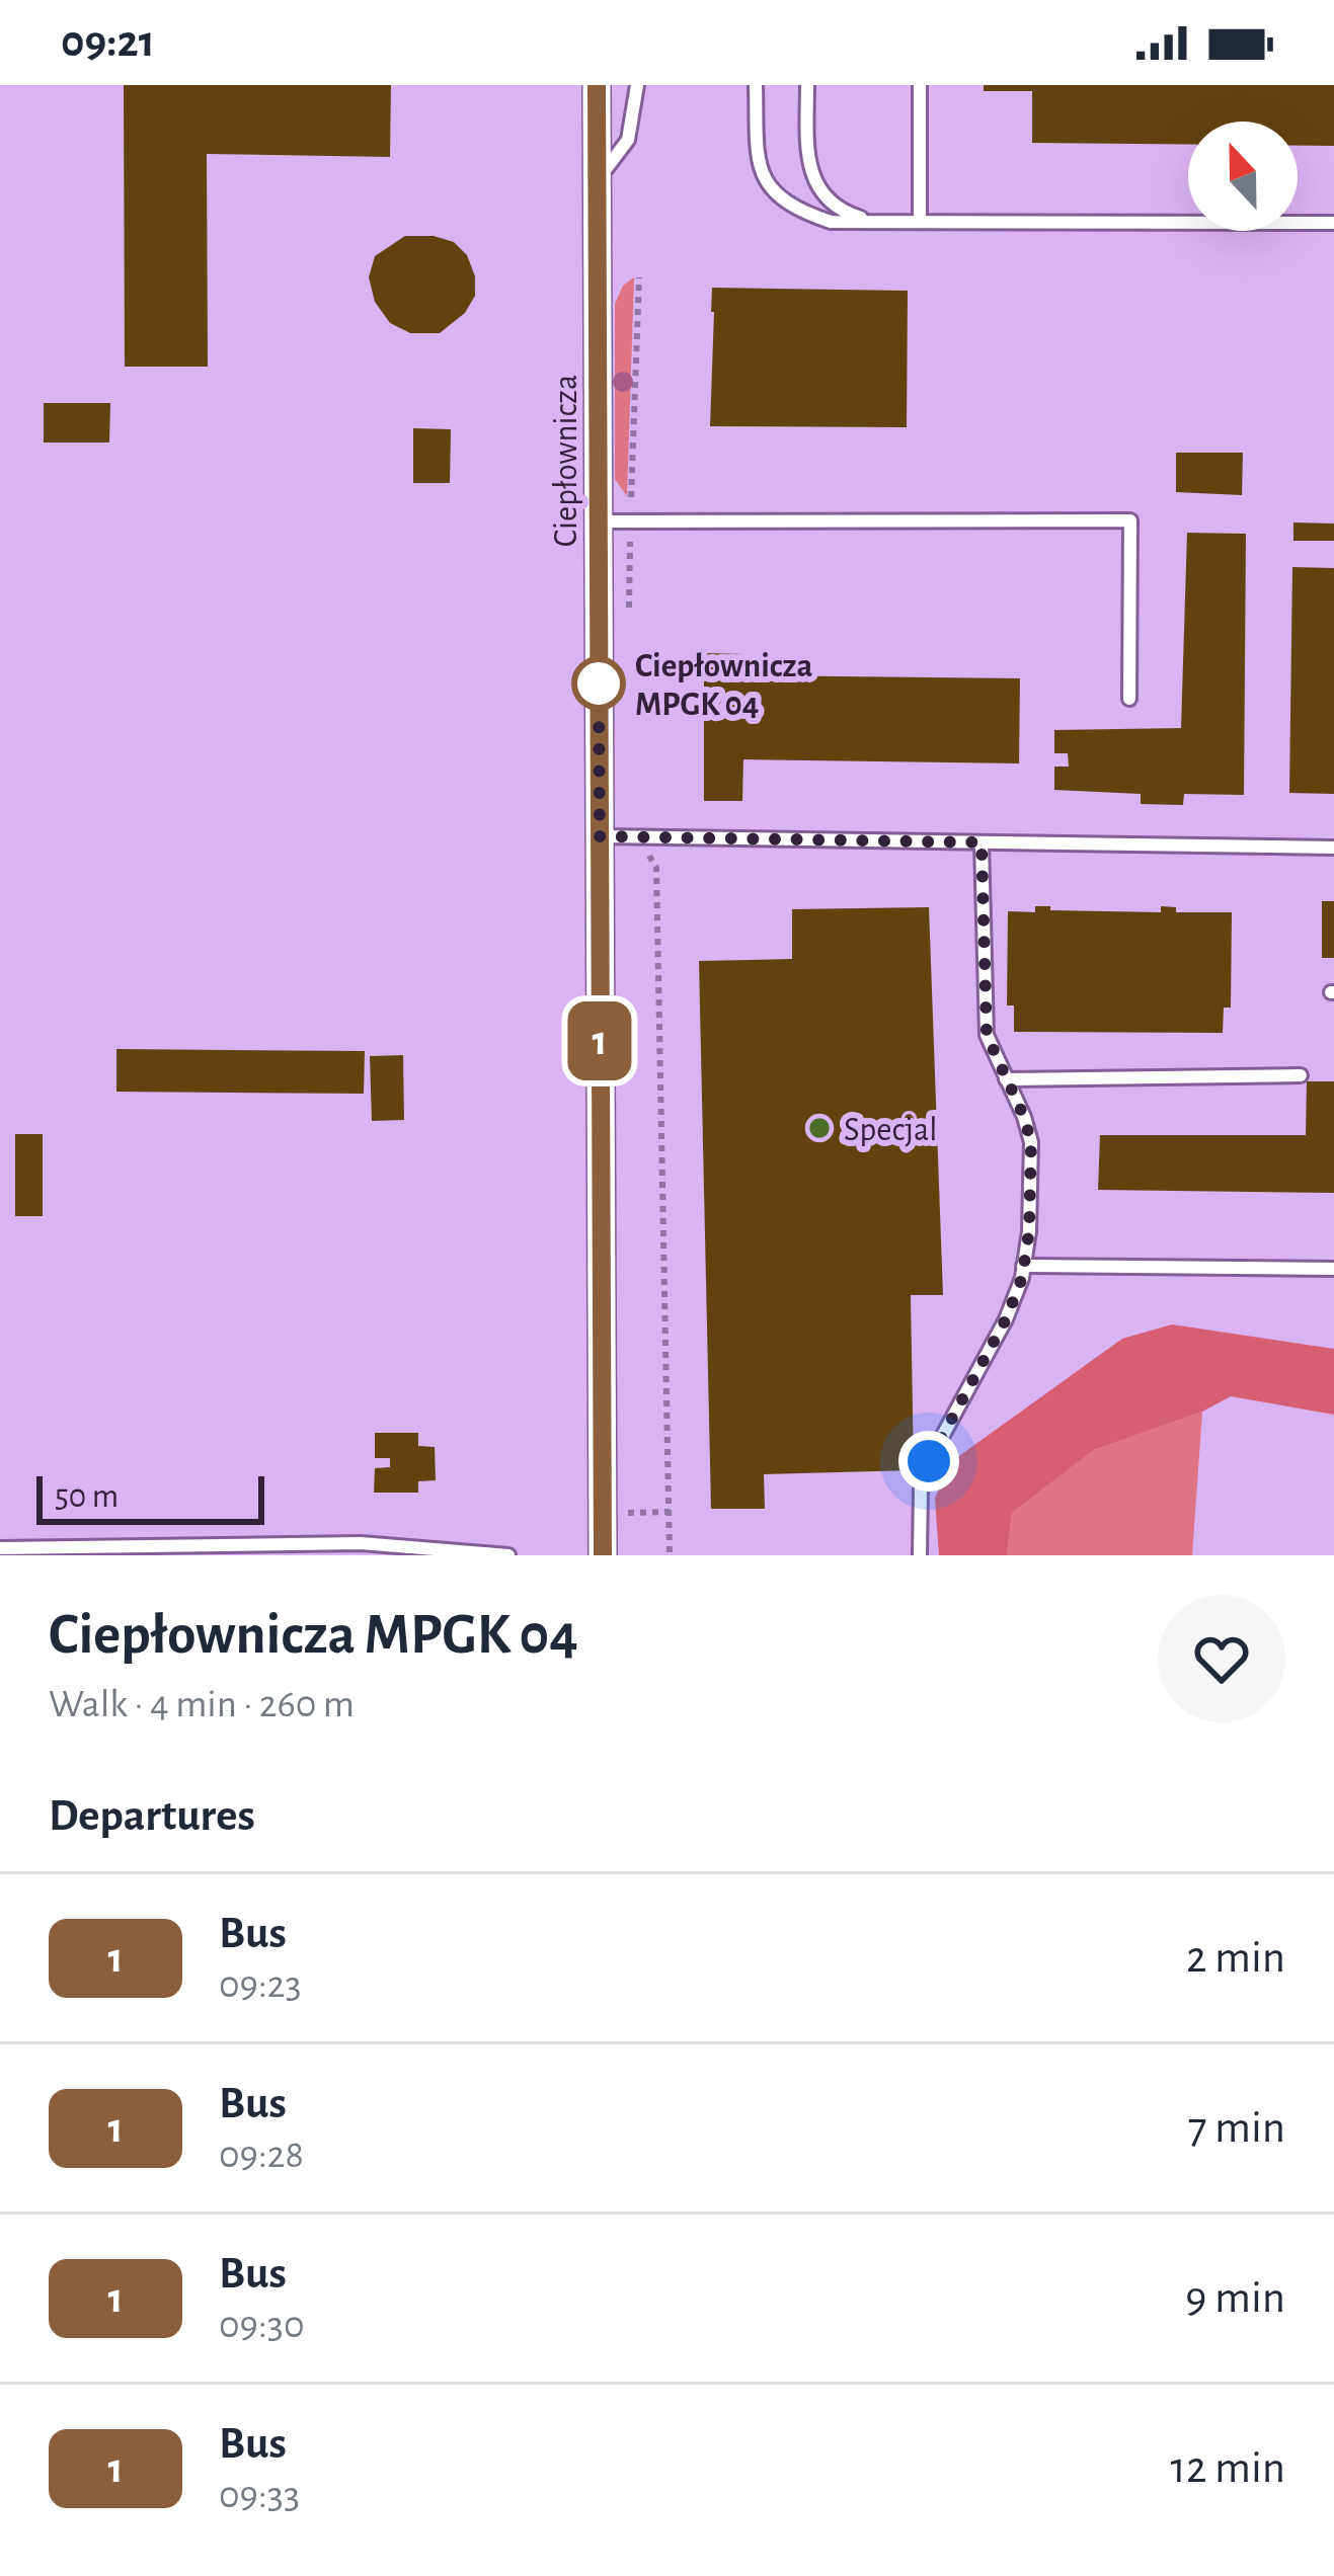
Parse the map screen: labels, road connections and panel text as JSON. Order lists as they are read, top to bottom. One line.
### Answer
{"streets":{"street":["Ciepłownicza"]},"places":["Ciepłownicza MPGK 04","Specjal"],"lines":["bus line 1"],"scale_bar":"50 m","north":"top","page":{"status":"09:21","on_map":"1","scale":"50 m","heading":[["Ciepłownicza MPGK 04","Walk · 4 min · 260 m"],"Departures"],"list":[{"mark":"1","name":"Bus","note":"09:23","value":"2 min"},{"mark":"1","name":"Bus","note":"09:28","value":"7 min"},{"mark":"1","name":"Bus","note":"09:30","value":"9 min"},{"mark":"1","name":"Bus","note":"09:33","value":"12 min"}]}}
